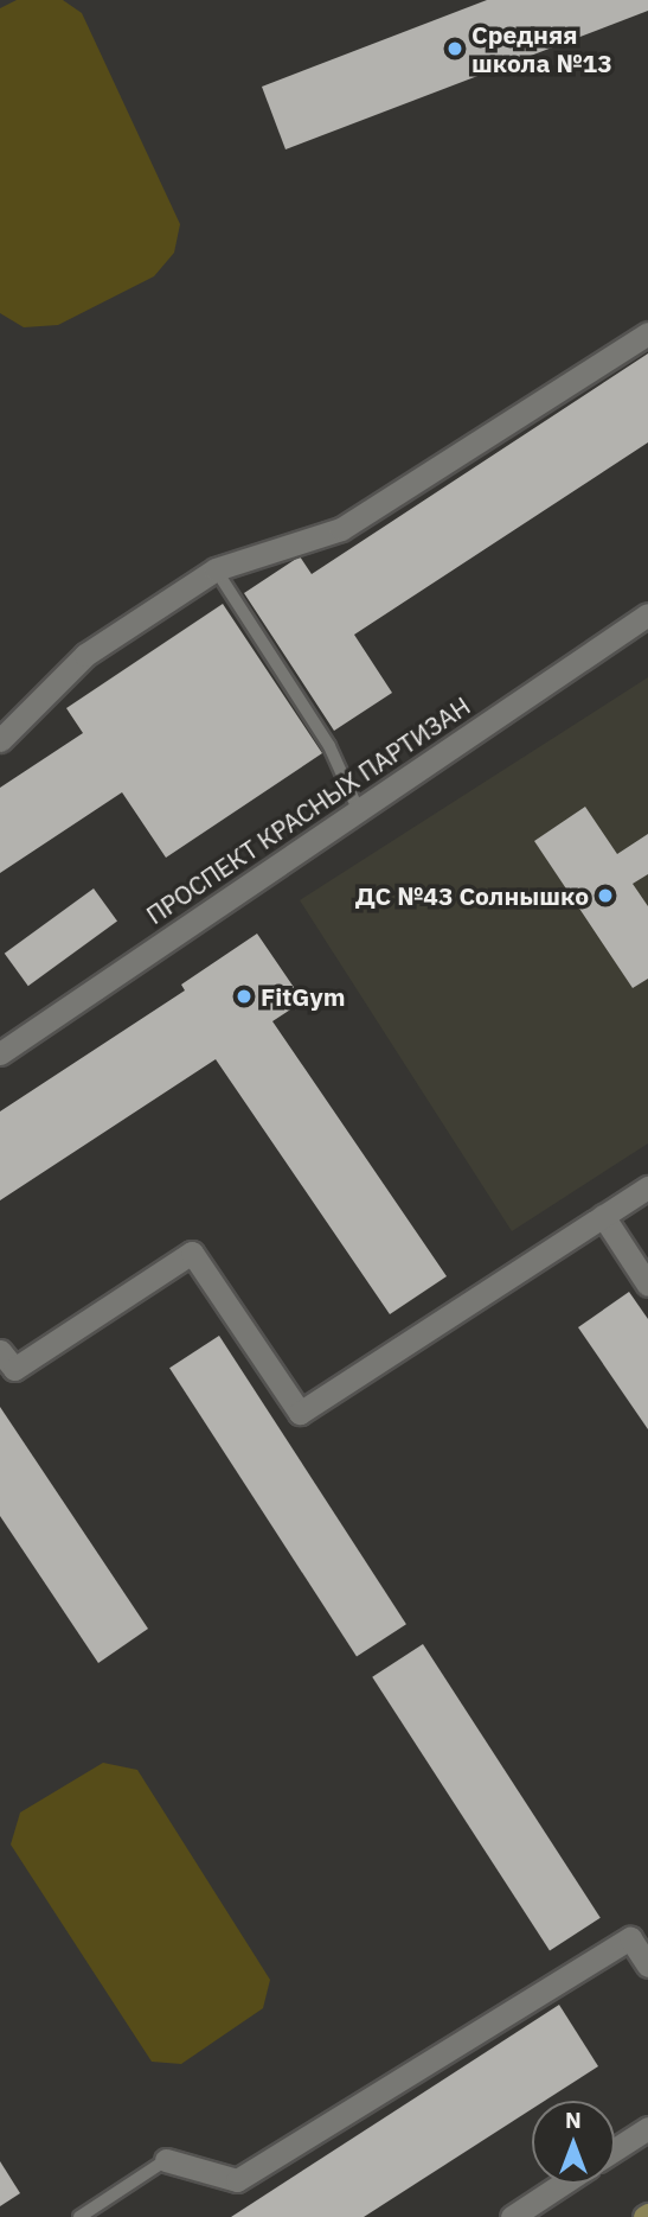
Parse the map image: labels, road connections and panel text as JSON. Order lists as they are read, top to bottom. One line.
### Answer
{"streets":{"street":["ПРОСПЕКТ КРАСНЫХ ПАРТИЗАН"]},"places":["Средняя школа №13","ДС №43 Солнышко","FitGym"],"north":"top"}
